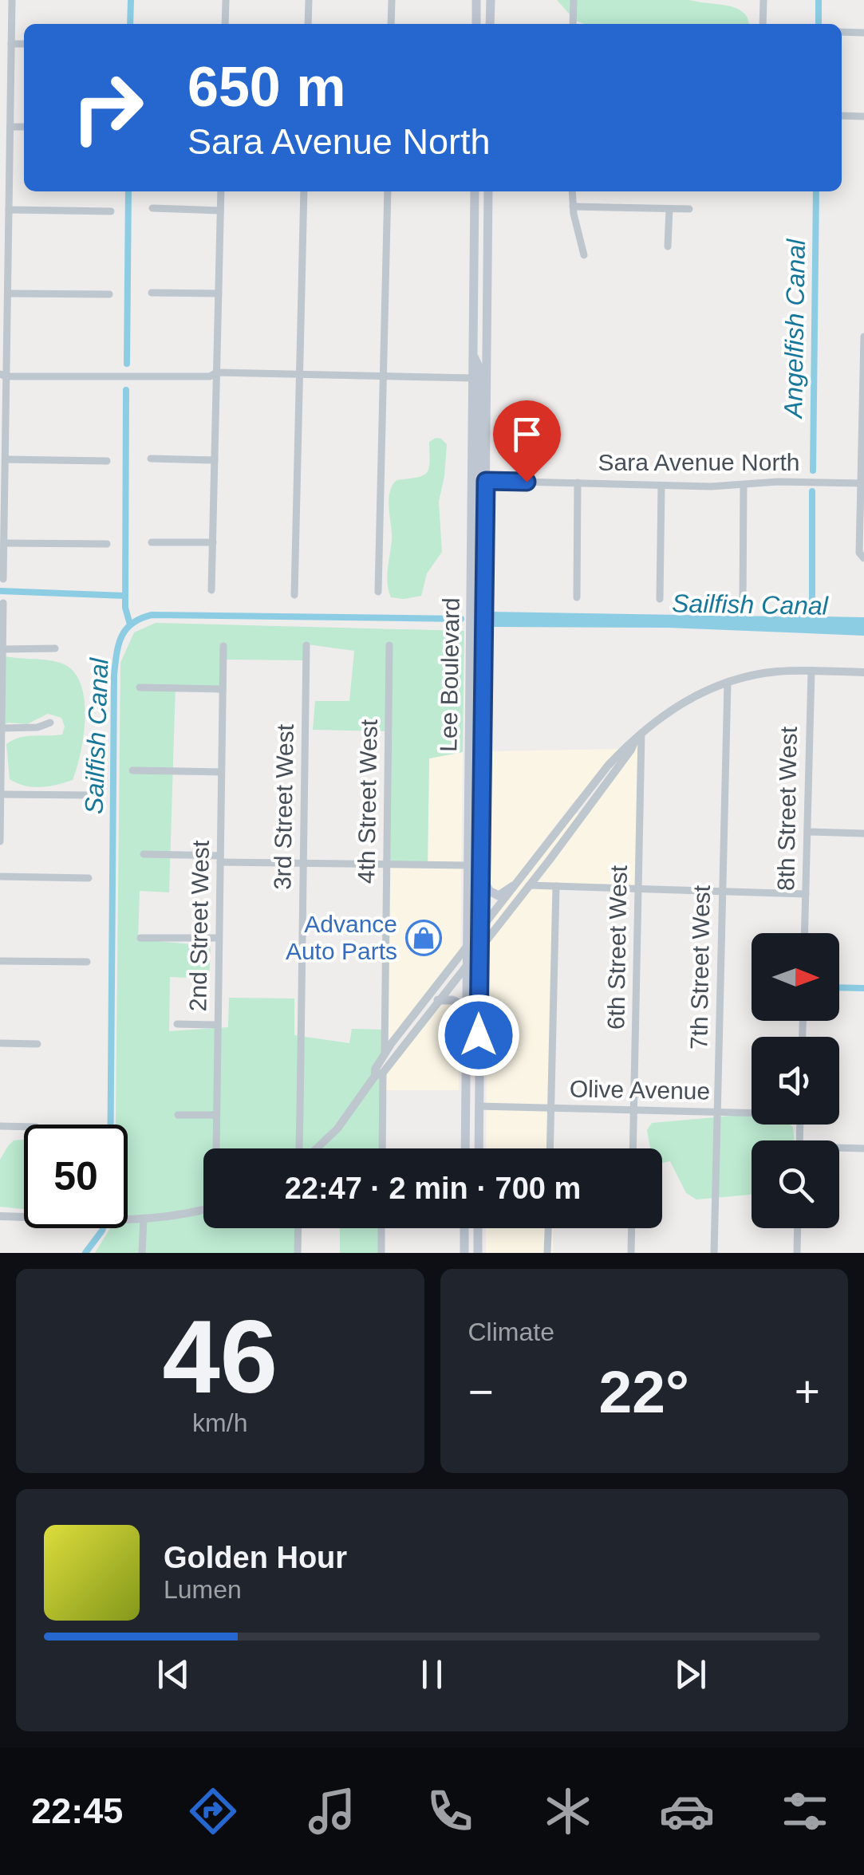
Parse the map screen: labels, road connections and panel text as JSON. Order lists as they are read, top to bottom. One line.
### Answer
{"streets":{"main road":["Lee Boulevard"],"street":["Sara Avenue North","4th Street West","3rd Street West","8th Street West","2nd Street West","6th Street West","7th Street West","Olive Avenue"]},"crossings":[["Sara Avenue North","Lee Boulevard"],["Lee Boulevard","Olive Avenue"],["6th Street West","Olive Avenue"],["7th Street West","Olive Avenue"]],"water":["Angelfish Canal","Sailfish Canal"],"places":{"shop":["Advance Auto Parts"]},"north":"right","page":{"turn":["650 m","Sara Avenue North"],"limit":"50","trip":"22:47 · 2 min · 700 m","tile":[["46","km/h"],"Climate"],"heat":["−","22°","+"],"song":["Golden Hour","Lumen"],"tabs":"22:45"}}
